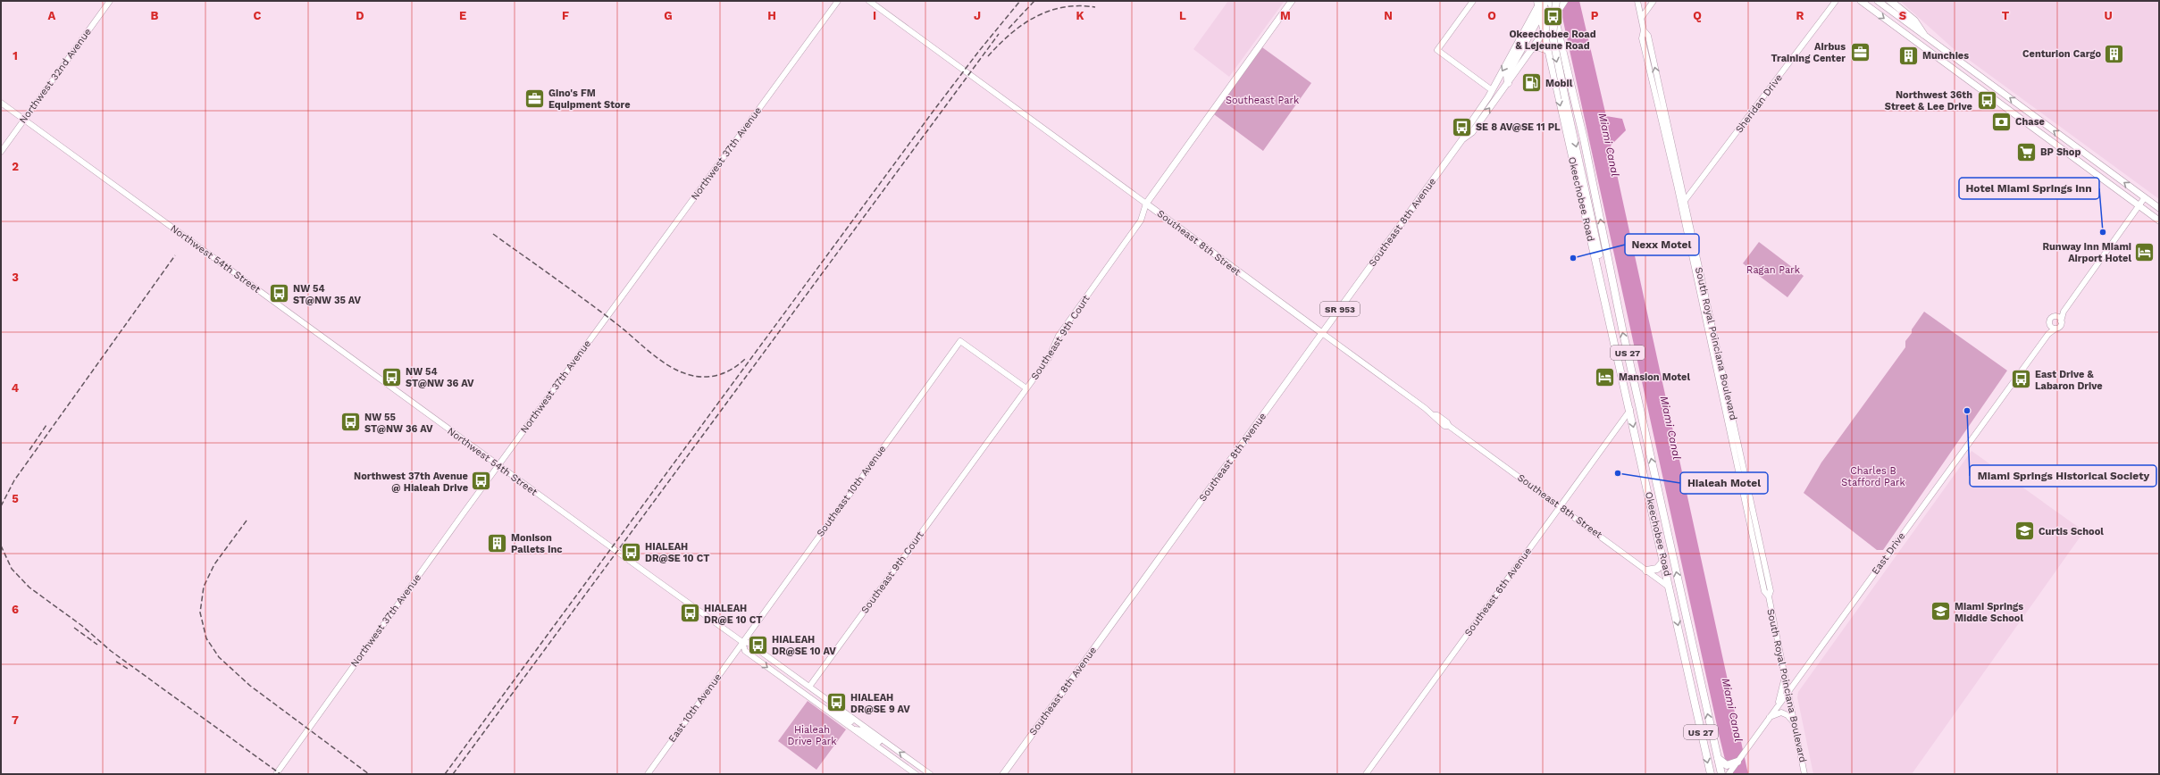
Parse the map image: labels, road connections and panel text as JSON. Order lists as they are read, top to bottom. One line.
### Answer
{"streets":{"highway":["Okeechobee Road","SR 953","US 27"],"main road":["Southeast 8th Avenue","Southeast 8th Street","Southeast 9th Court"],"street":["Northwest 32nd Avenue","Sheridan Drive","Northwest 37th Avenue","Northwest 54th Street","South Royal Poinciana Boulevard","Southeast 10th Avenue","East Drive","Southeast 6th Avenue","East 10th Avenue"]},"crossings":[["Northwest 32nd Avenue","Northwest 54th Street"],["Sheridan Drive","South Royal Poinciana Boulevard"],["Northwest 37th Avenue","Northwest 54th Street"],["Okeechobee Road","Southeast 8th Street"],["Okeechobee Road","SR 953"],["Okeechobee Road","Southeast 6th Avenue"],["Southeast 8th Avenue","Southeast 8th Street"],["Southeast 8th Avenue","SR 953"],["Southeast 8th Street","Southeast 9th Court"],["Southeast 8th Street","Southeast 6th Avenue"],["Northwest 54th Street","Southeast 9th Court"],["Northwest 54th Street","Southeast 10th Avenue"],["Northwest 54th Street","East 10th Avenue"],["Southeast 9th Court","Southeast 10th Avenue"],["South Royal Poinciana Boulevard","East Drive"],["Southeast 10th Avenue","East 10th Avenue"]],"water":["Miami Canal"],"parks":["Southeast Park","Ragan Park","Charles B Stafford Park","Hialeah Drive Park"],"places":{"bus stop":["Okeechobee Road & Lejeune Road","Northwest 36th Street & Lee Drive","SE 8 AV@SE 11 PL","NW 54 ST@NW 35 AV","NW 54 ST@NW 36 AV","East Drive & Labaron Drive","NW 55 ST@NW 36 AV","Northwest 37th Avenue @ Hialeah Drive","HIALEAH DR@SE 10 CT","HIALEAH DR@E 10 CT","HIALEAH DR@SE 10 AV","HIALEAH DR@SE 9 AV"],"office":["Airbus Training Center","Gino's FM Equipment Store"],"building":["Centurion Cargo","Munchies","Monison Pallets Inc"],"fuel station":["Mobil"],"bank":["Chase"],"supermarket":["BP Shop"],"other":["Hotel Miami Springs inn","Nexx Motel","Miami Springs Historical Society","Hialeah Motel"],"hotel":["Runway Inn Miami Airport Hotel","Mansion Motel"],"school or university":["Curtis School","Miami Springs Middle School"]},"grid":{"columns":["A","B","C","D","E","F","G","H","I","J","K","L","M","N","O","P","Q","R","S","T","U"],"rows":["1","2","3","4","5","6","7"]}}
